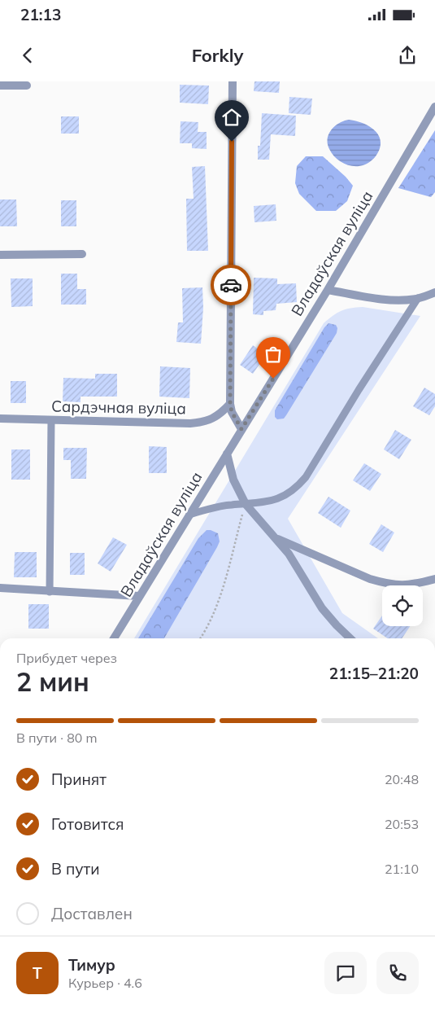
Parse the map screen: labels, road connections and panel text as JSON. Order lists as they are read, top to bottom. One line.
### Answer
{"streets":{"street":["Владаўская вуліца","Сардэчная вуліца"]},"page":{"status":"21:13","header":"Forkly","heading":["2 мин","Прибудет через","21:15–21:20"],"panel":["Тимур","Курьер · 4.6"],"bar":"В пути · 80 m","list":[["Принят","20:48"],["Готовится","20:53"],["В пути","21:10"],"Доставлен"],"round":"Т"}}
